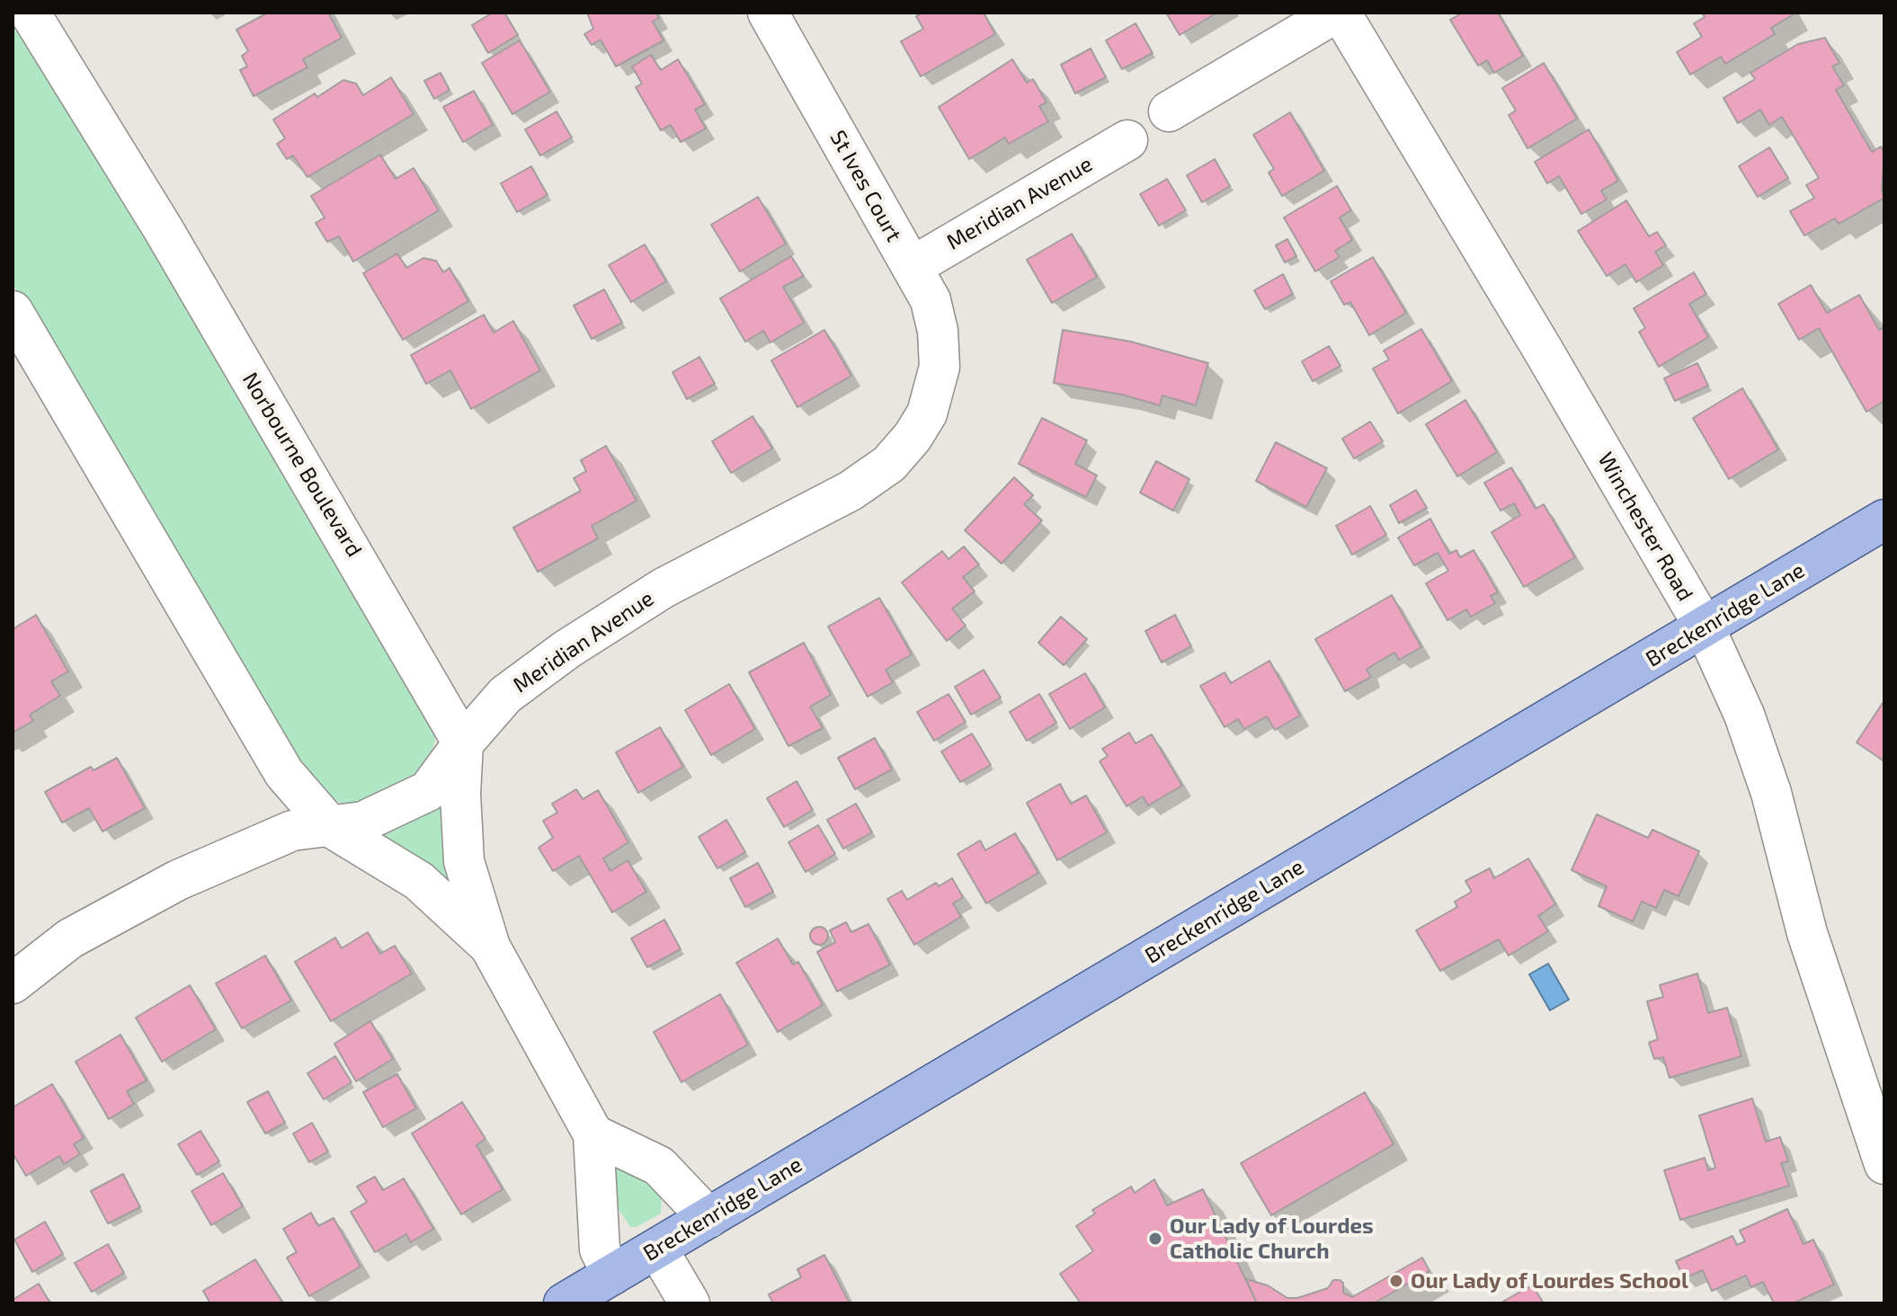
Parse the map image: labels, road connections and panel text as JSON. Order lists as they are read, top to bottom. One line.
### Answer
{"streets":{"main road":["Breckenridge Lane"],"street":["St Ives Court","Meridian Avenue","Norbourne Boulevard","Winchester Road"]},"crossings":[["St Ives Court","Meridian Avenue"],["Meridian Avenue","Norbourne Boulevard"],["Winchester Road","Breckenridge Lane"]],"places":["Our Lady of Lourdes Catholic Church","Our Lady of Lourdes School"]}
